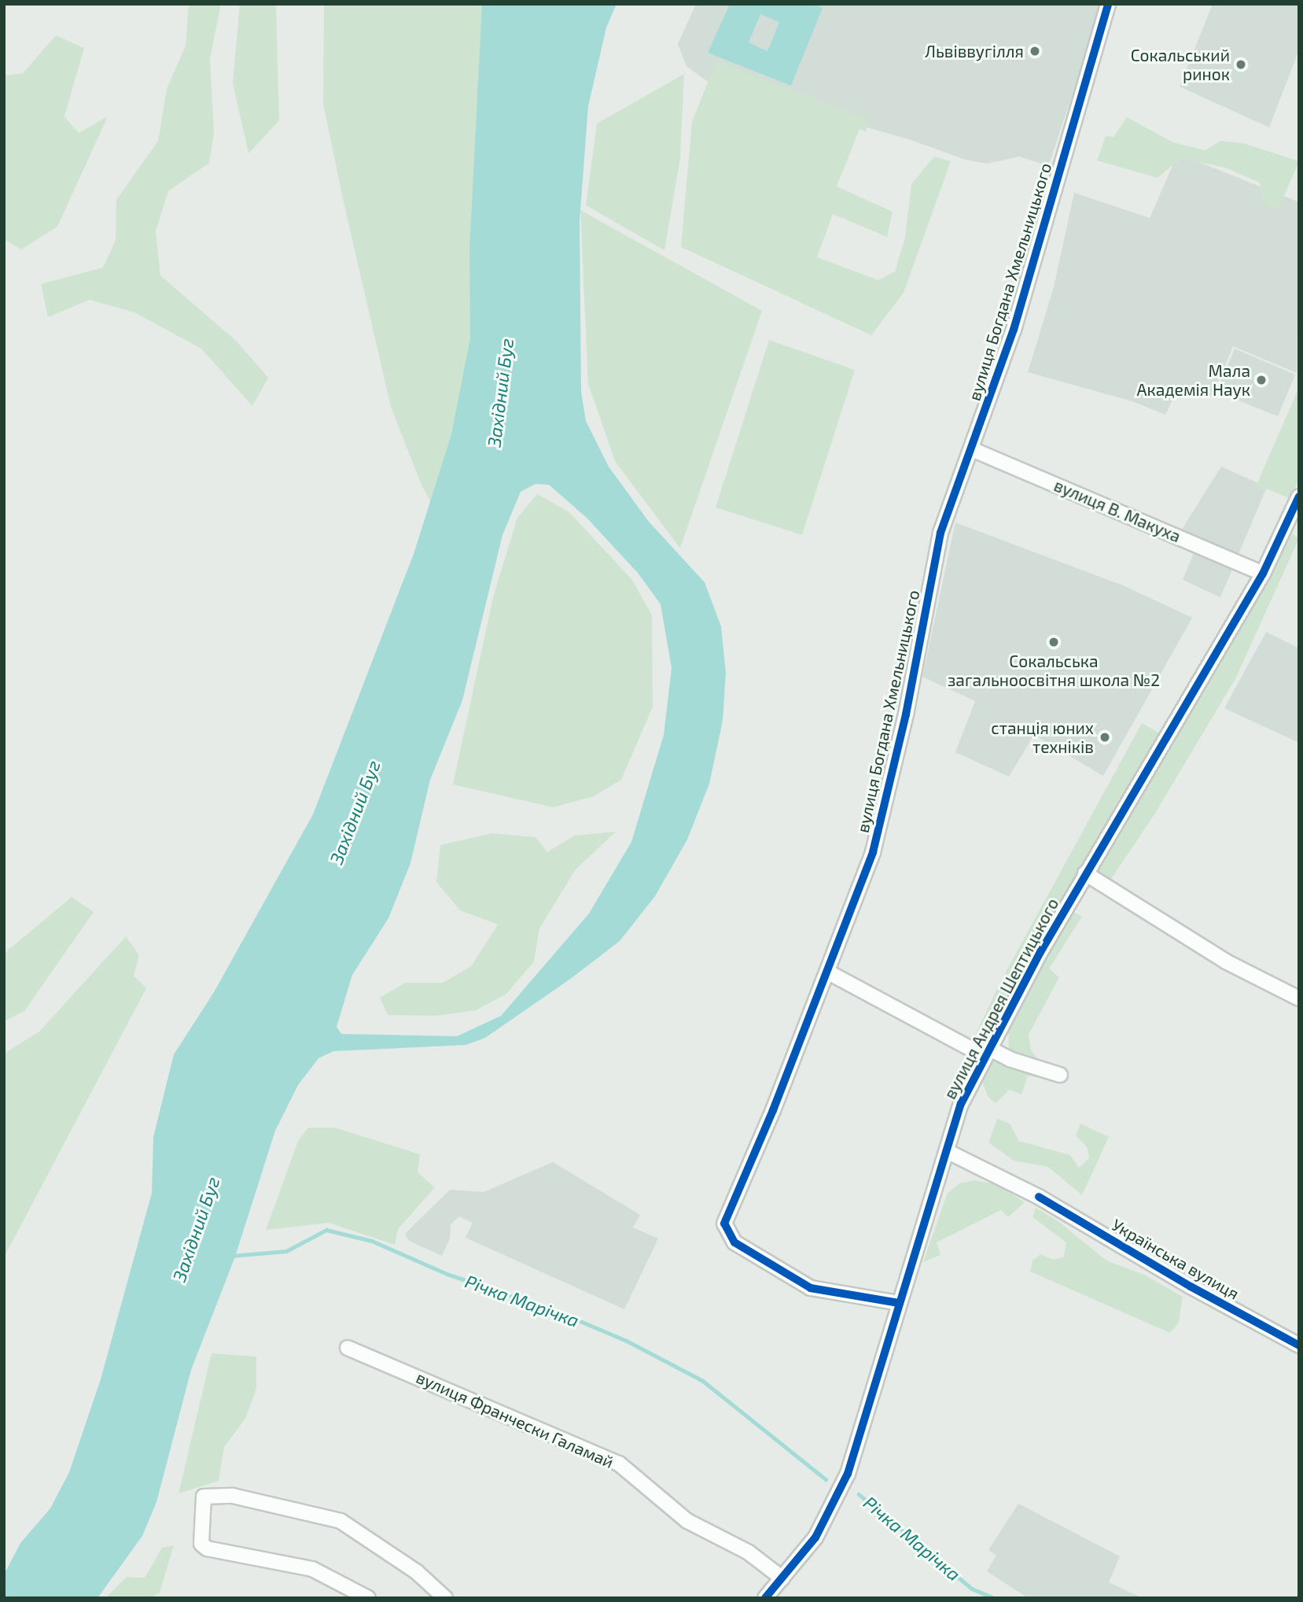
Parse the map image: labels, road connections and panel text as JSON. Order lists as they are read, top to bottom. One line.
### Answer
{"streets":{"street":["вулиця Богдана Хмельницького","вулиця В. Макуха","вулиця Андрея Шептицького","Українська вулиця","вулиця Франчески Галамай"]},"crossings":[["вулиця Богдана Хмельницького","вулиця В. Макуха"],["вулиця Богдана Хмельницького","вулиця Андрея Шептицького"],["вулиця В. Макуха","вулиця Андрея Шептицького"],["вулиця Андрея Шептицького","Українська вулиця"],["вулиця Андрея Шептицького","вулиця Франчески Галамай"]],"water":["Західний Буг","Річка Марічка"],"places":["Львіввугілля","Сокальський ринок","Мала Академія Наук","Сокальська загальноосвітня школа №2","станція юних техніків"]}
